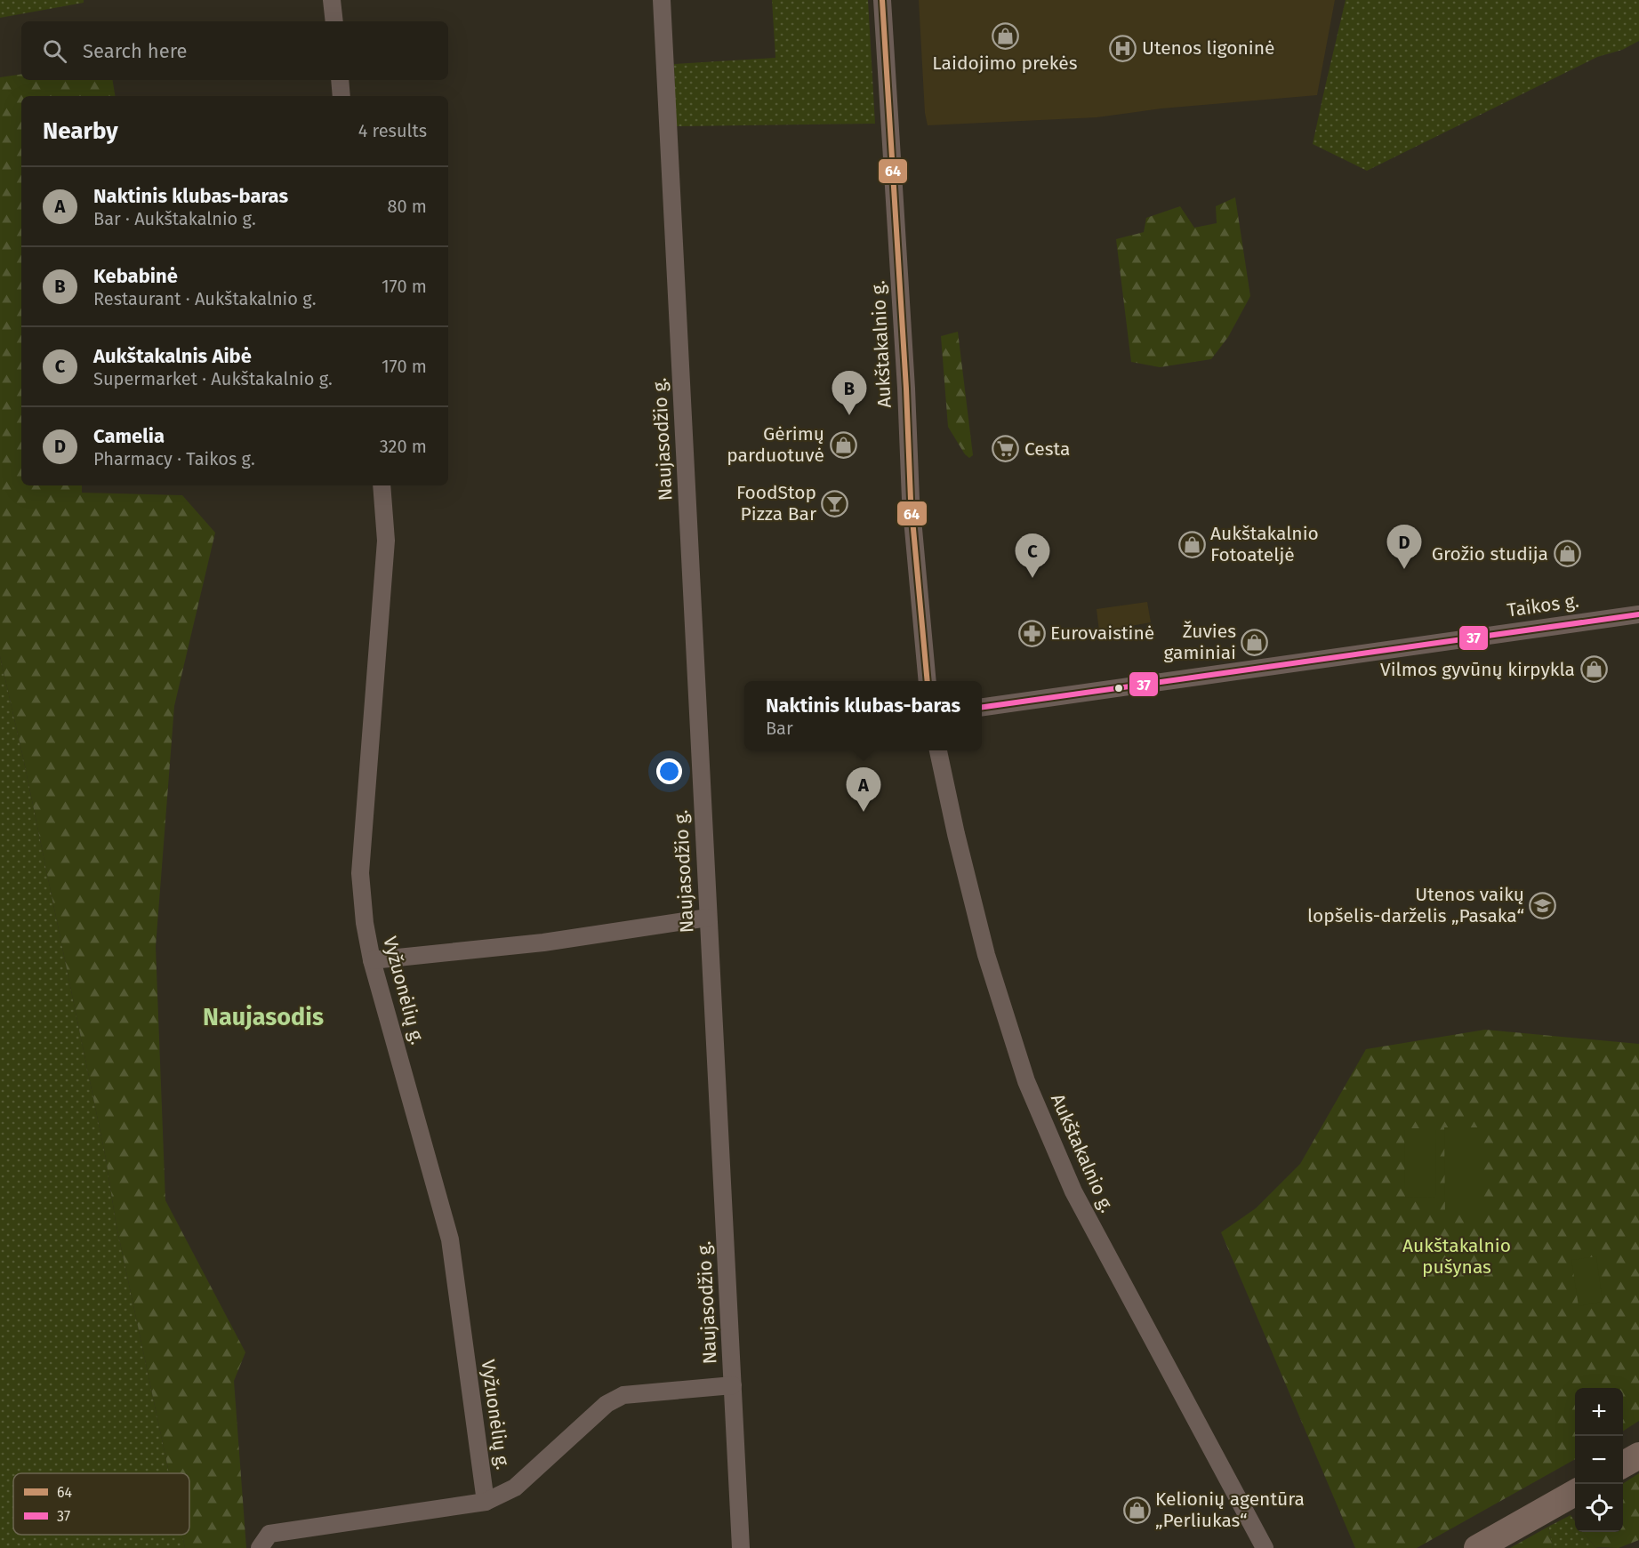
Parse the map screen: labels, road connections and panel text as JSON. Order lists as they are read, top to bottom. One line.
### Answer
{"streets":{"street":["Aukštakalnio g.","Naujasodžio g.","Taikos g.","Vyžuonėlių g."]},"districts":["Naujasodis"],"parks":["Aukštakalnio pušynas"],"places":{"shop":["Laidojimo prekės","Gėrimų parduotuvė","Aukštakalnio Fotoateljė","Grožio studija","Žuvies gaminiai","Vilmos gyvūnų kirpykla","Kelionių agentūra „Perliukas“"],"hospital":["Utenos ligoninė"],"supermarket":["Cesta"],"bar":["FoodStop Pizza Bar"],"pharmacy":["Eurovaistinė"],"school or university":["Utenos vaikų lopšelis-darželis „Pasaka“"]},"lines":["transit line 64","transit line 37"],"legend":["64","37"],"page":{"search":"Search here","heading":["Nearby","4 results"],"list":[{"mark":"A","name":"Naktinis klubas-baras","note":"Bar · Aukštakalnio g.","value":"80 m"},{"mark":"B","name":"Kebabinė","note":"Restaurant · Aukštakalnio g.","value":"170 m"},{"mark":"C","name":"Aukštakalnis Aibė","note":"Supermarket · Aukštakalnio g.","value":"170 m"},{"mark":"D","name":"Camelia","note":"Pharmacy · Taikos g.","value":"320 m"}],"pins":["B","D","C","A"],"popup":["Naktinis klubas-baras","Bar"],"map_buttons":["+","−"]}}
